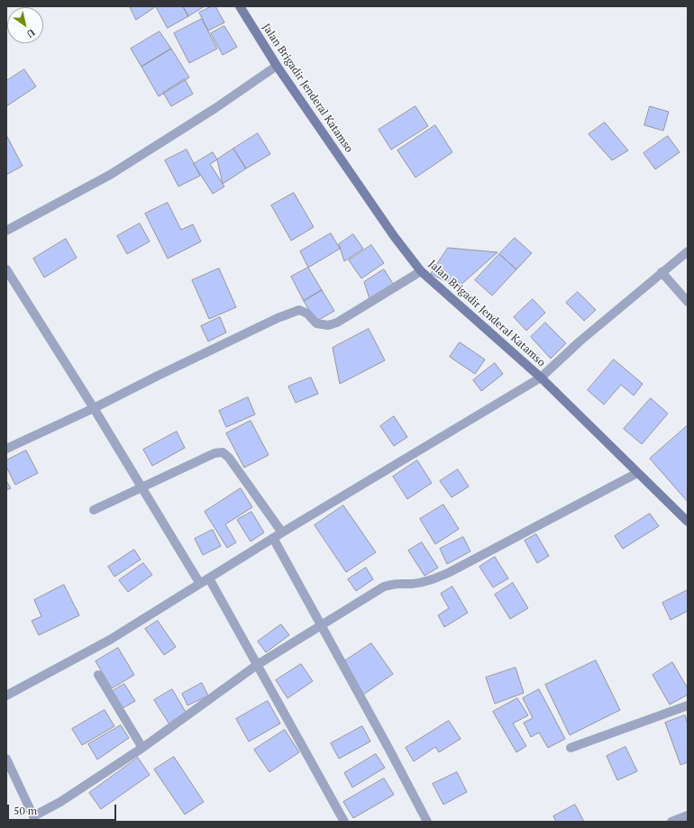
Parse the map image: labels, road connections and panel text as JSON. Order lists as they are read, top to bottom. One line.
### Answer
{"streets":{"main road":["Jalan Brigadir Jenderal Katamso"]},"scale_bar":"50 m","north":"bottom right"}
